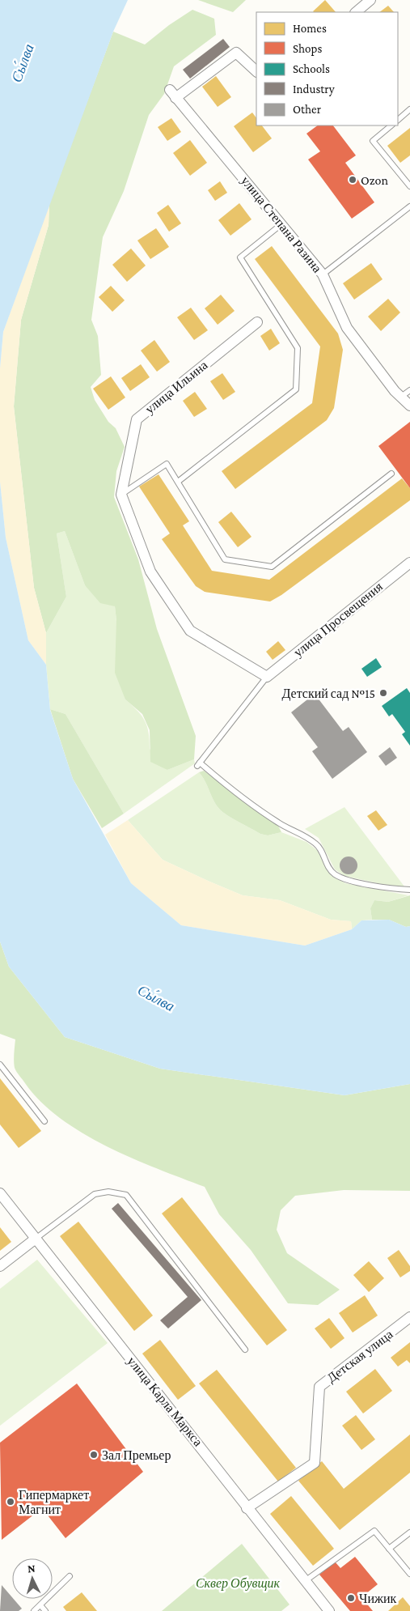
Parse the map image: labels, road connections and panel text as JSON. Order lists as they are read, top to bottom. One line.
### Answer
{"streets":{"street":["улица Степана Разина","улица Ильина","улица Просвещения","Детская улица","улица Карла Маркса"]},"crossings":[["Детская улица","улица Карла Маркса"]],"water":["Сы́лва"],"parks":["Сквер Обувщик"],"places":["Ozon","Детский сад №15","Зал Премьер","Гипермаркет Магнит","Чижик"],"legend":["Homes","Shops","Schools","Industry","Other"],"north":"top"}
